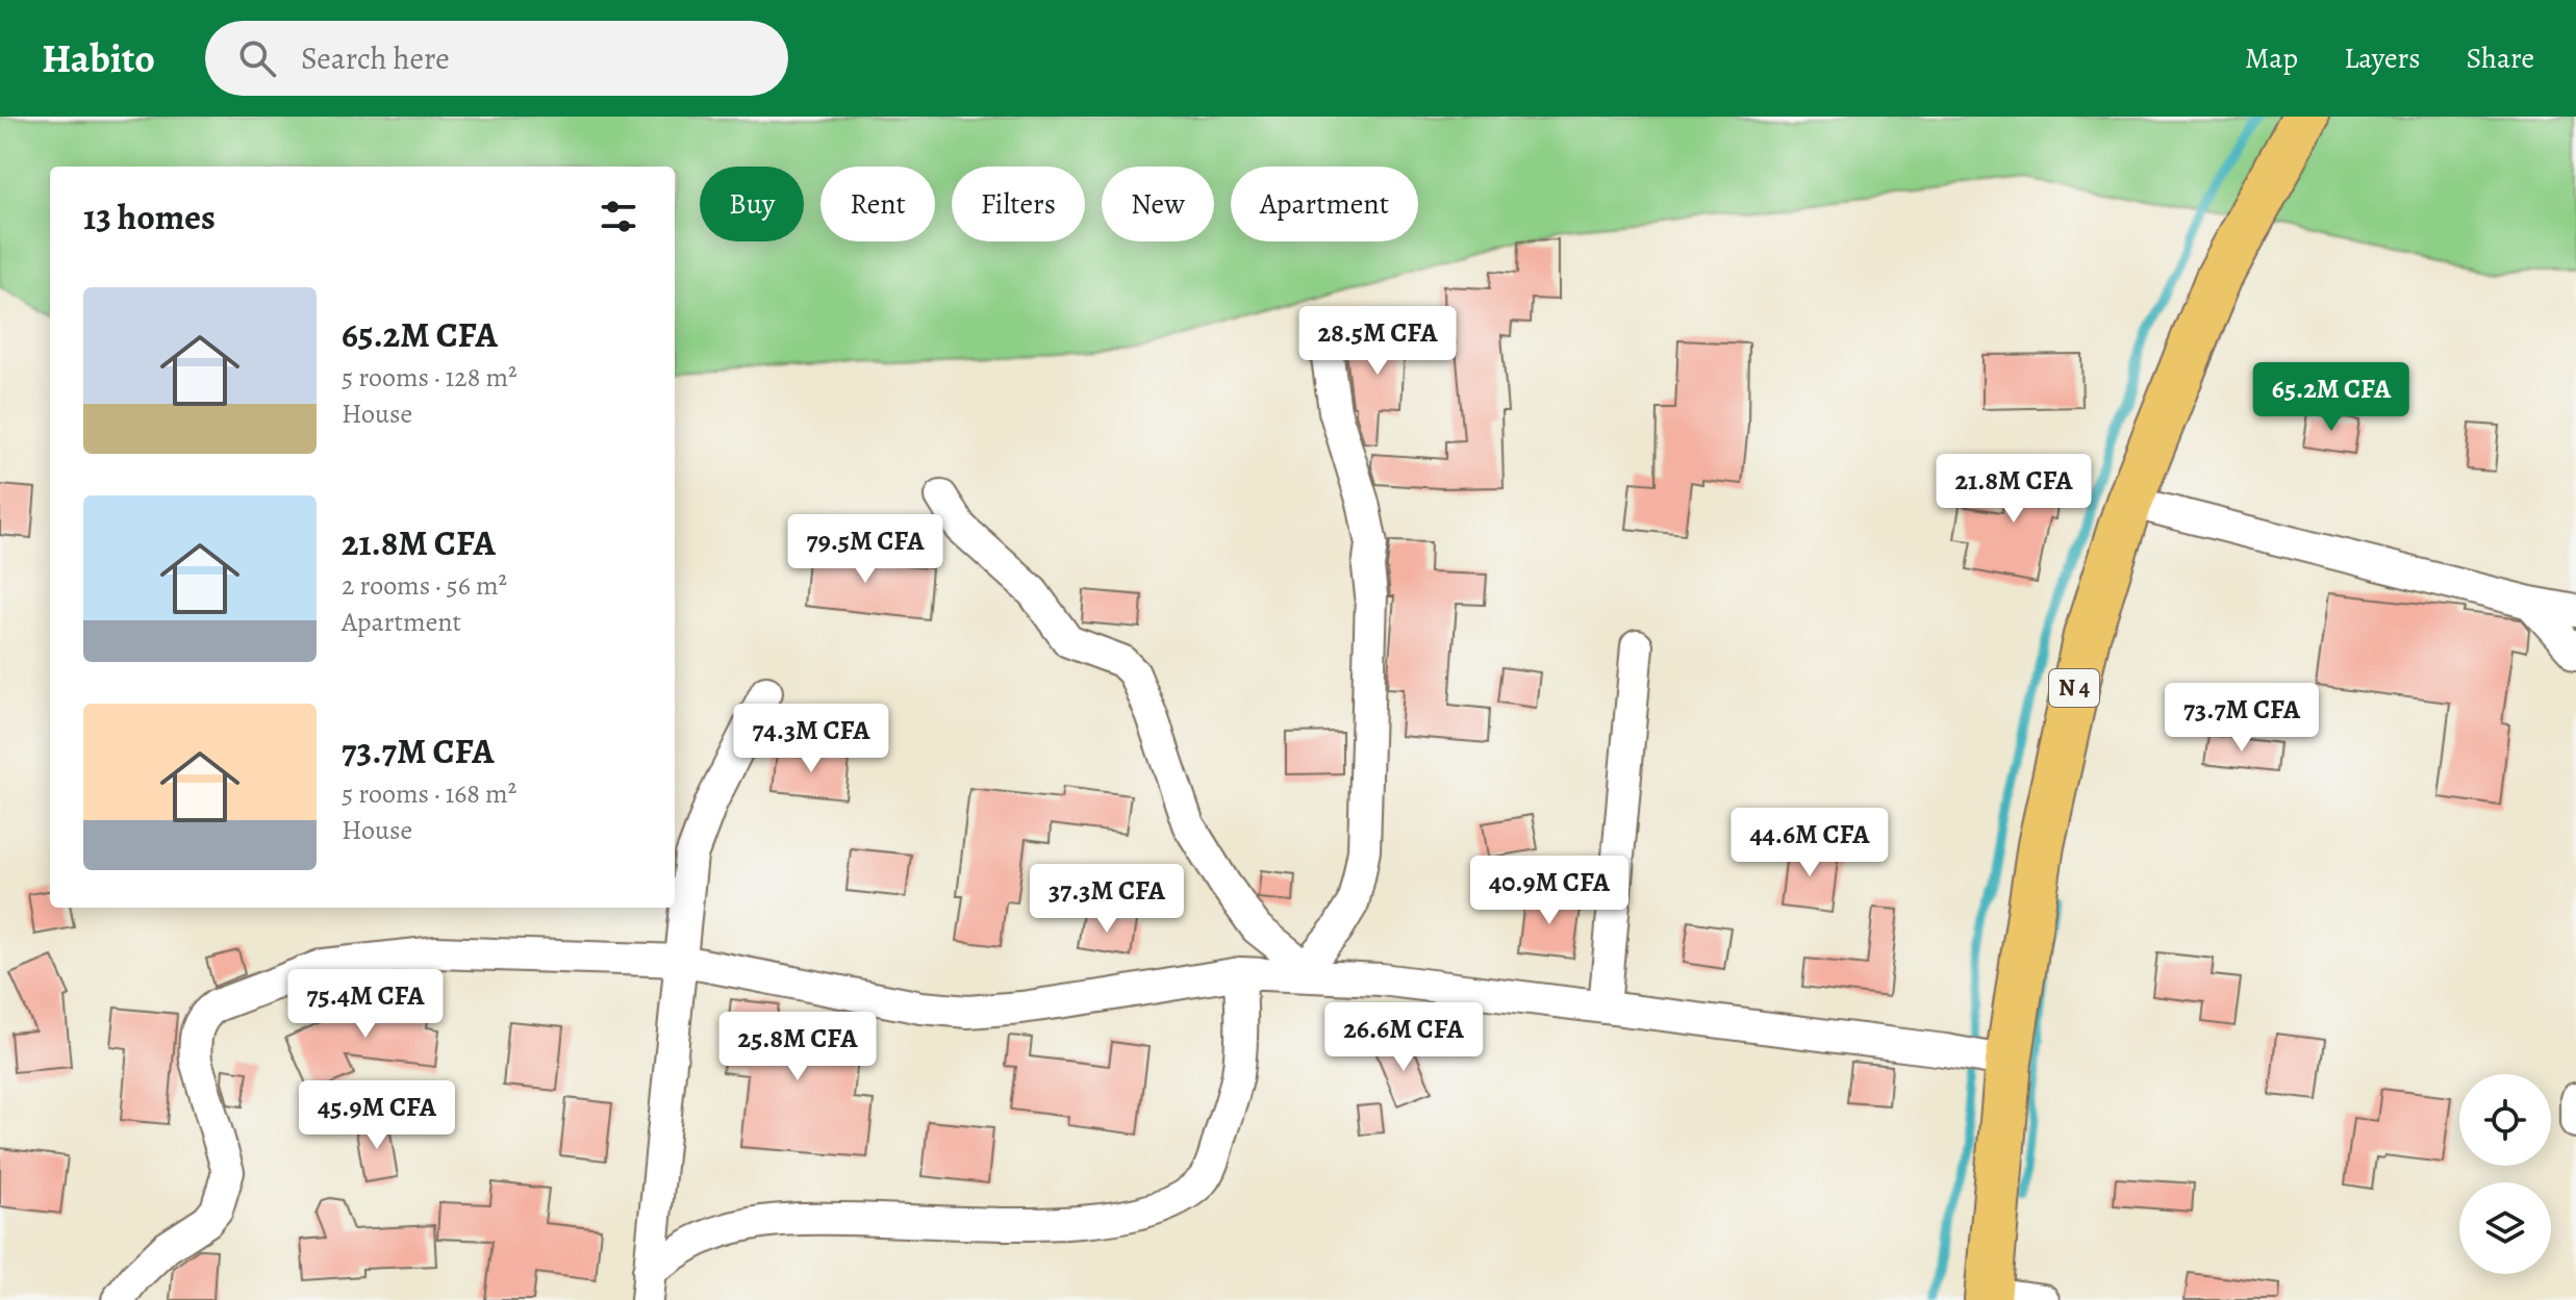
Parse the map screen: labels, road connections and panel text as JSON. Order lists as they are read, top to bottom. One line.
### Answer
{"streets":{"highway":["N 4"]},"page":{"header":"Habito","search":"Search here","nav":["Map","Layers","Share"],"chip":["Buy","Rent","Filters","New","Apartment"],"heading":"13 homes","list":[{"name":"65.2M CFA","note":"5 rooms · 128 m² · House"},{"name":"21.8M CFA","note":"2 rooms · 56 m² · Apartment"},{"name":"73.7M CFA","note":"5 rooms · 168 m² · House"}],"price":["28.5M CFA","65.2M CFA","21.8M CFA","79.5M CFA","73.7M CFA","74.3M CFA","44.6M CFA","40.9M CFA","37.3M CFA","75.4M CFA","26.6M CFA","25.8M CFA","45.9M CFA"]}}
